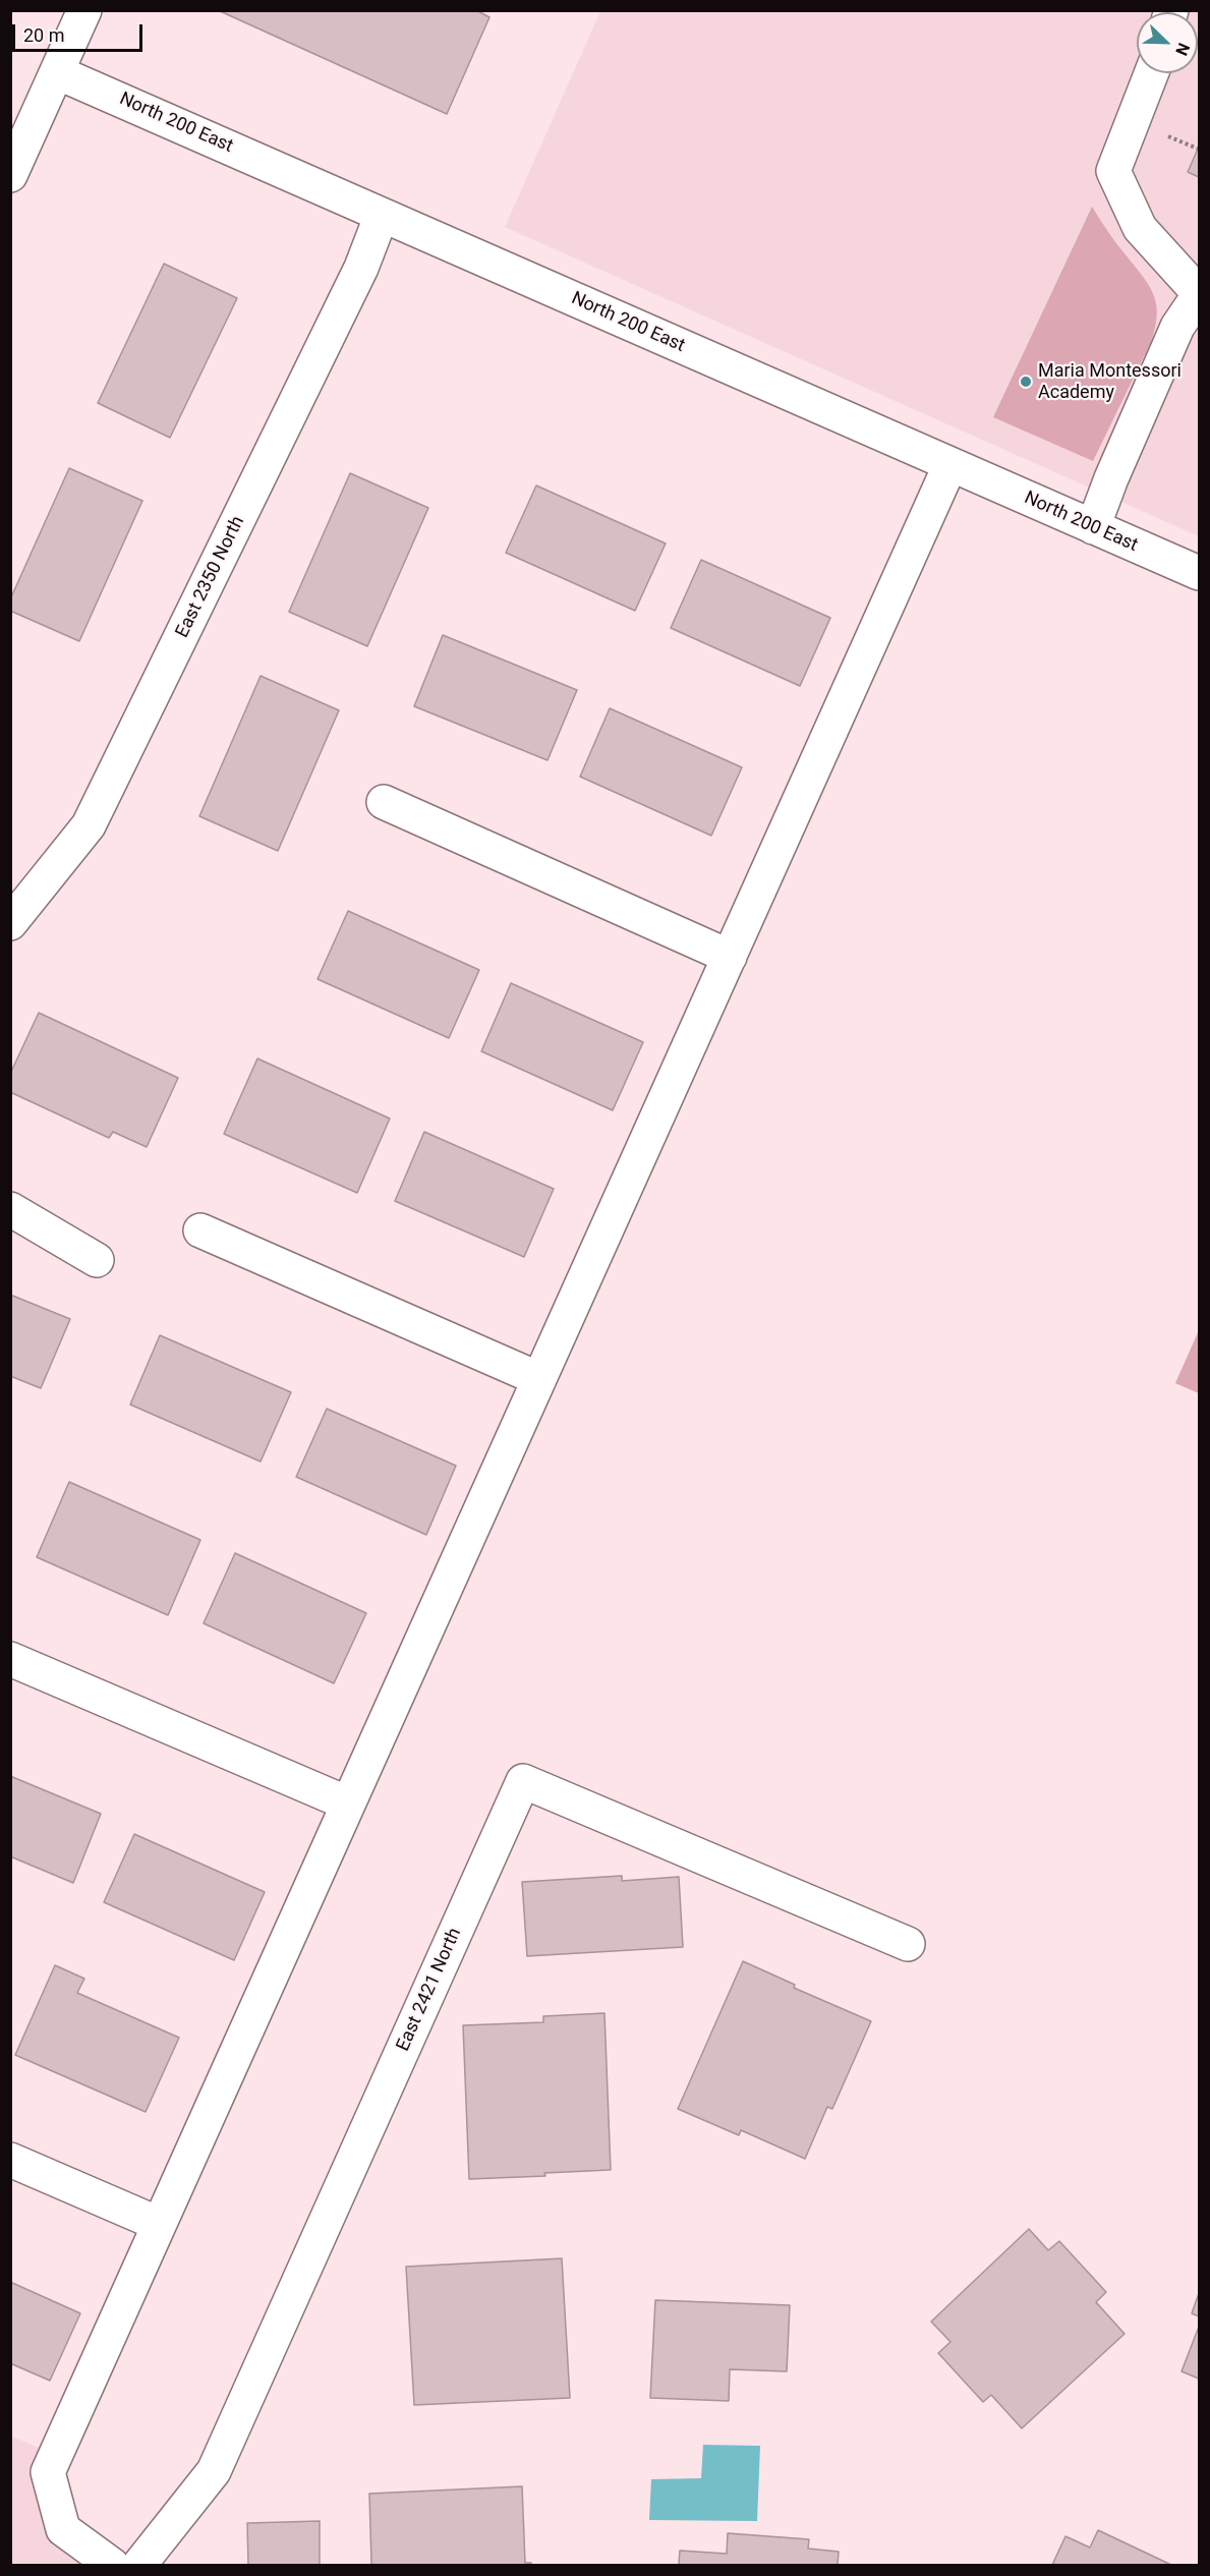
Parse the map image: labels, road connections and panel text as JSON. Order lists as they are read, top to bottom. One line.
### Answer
{"streets":{"street":["North 200 East","East 2350 North","East 2421 North"]},"crossings":[["North 200 East","East 2350 North"]],"places":["Maria Montessori Academy"],"scale_bar":"20 m","north":"bottom right"}
